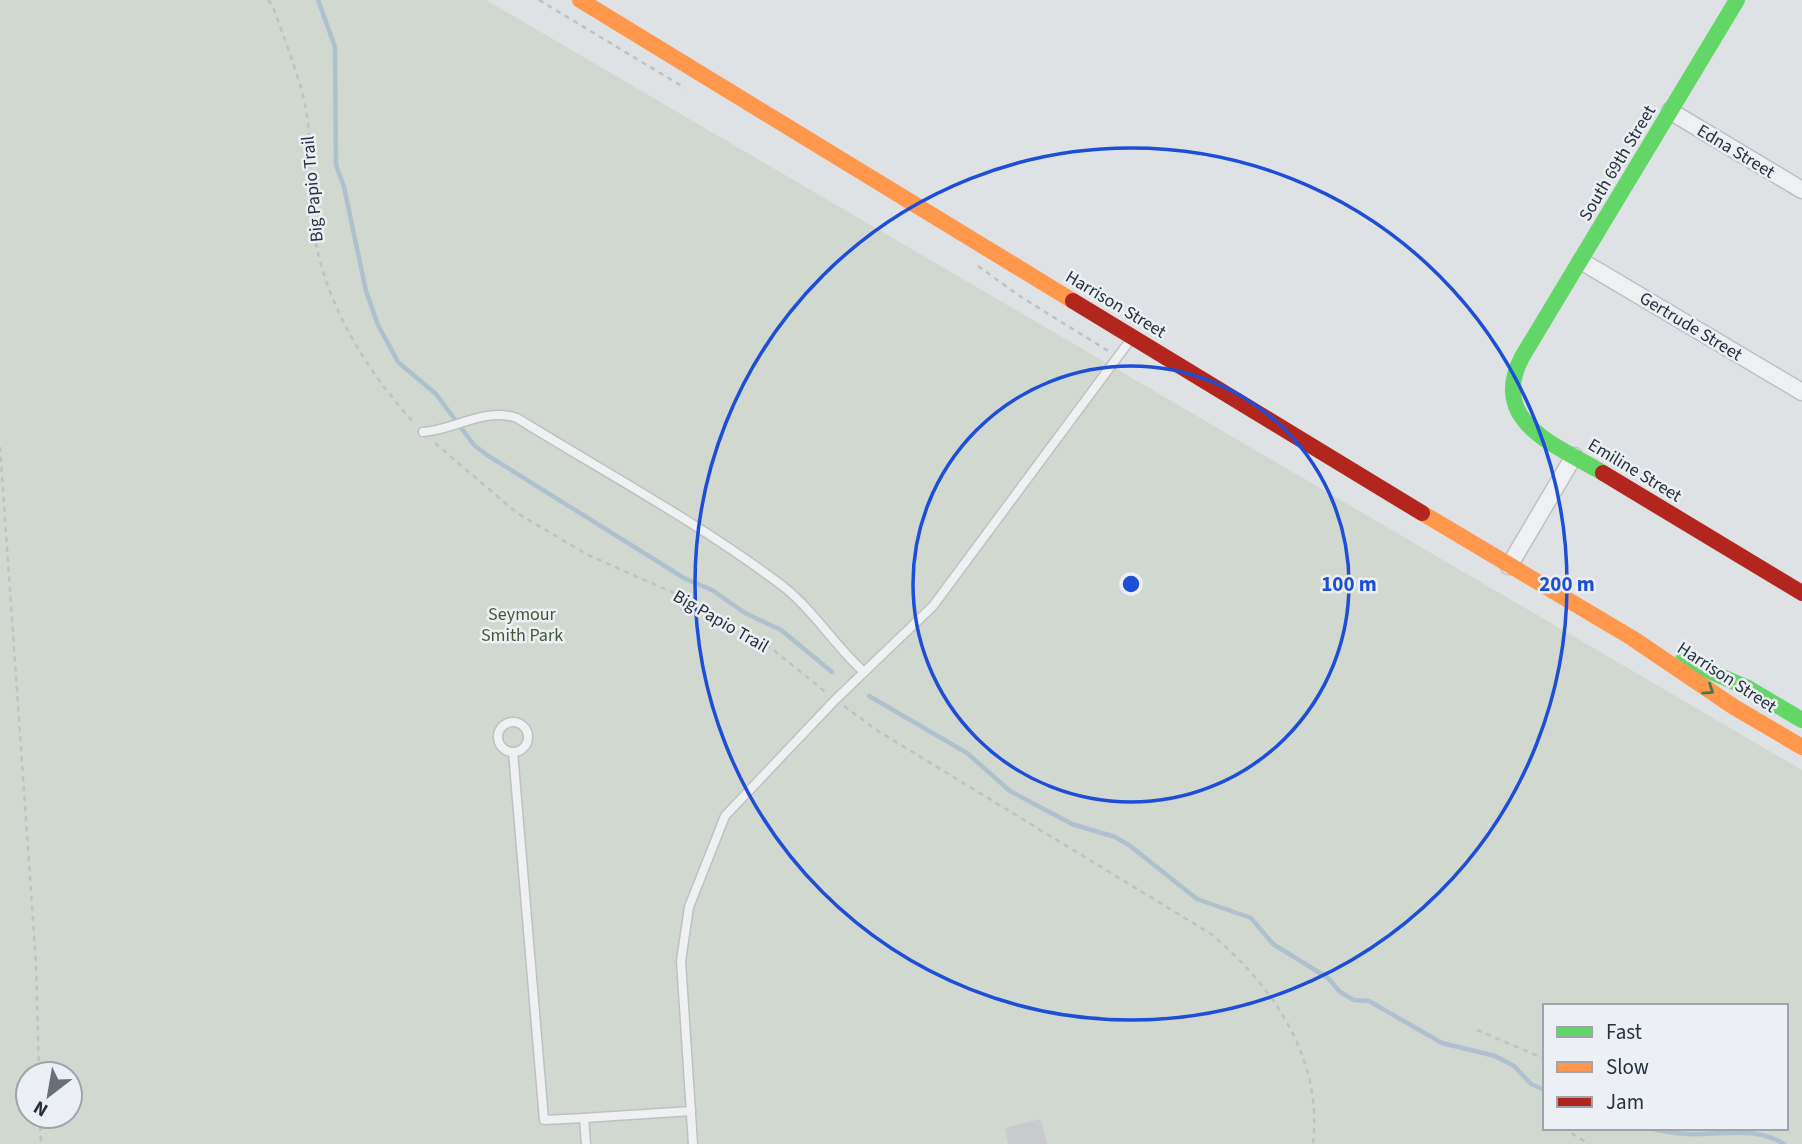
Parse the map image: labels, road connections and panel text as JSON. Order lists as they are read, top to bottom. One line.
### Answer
{"streets":{"main road":["South 69th Street","Harrison Street","Emiline Street"],"street":["Edna Street","Gertrude Street"],"path":["Big Papio Trail"]},"crossings":[["Edna Street","South 69th Street"],["South 69th Street","Gertrude Street"],["South 69th Street","Emiline Street"]],"parks":["Seymour Smith Park"],"legend":["Fast","Slow","Jam"],"north":"bottom left","rings":["100 m","200 m"]}
